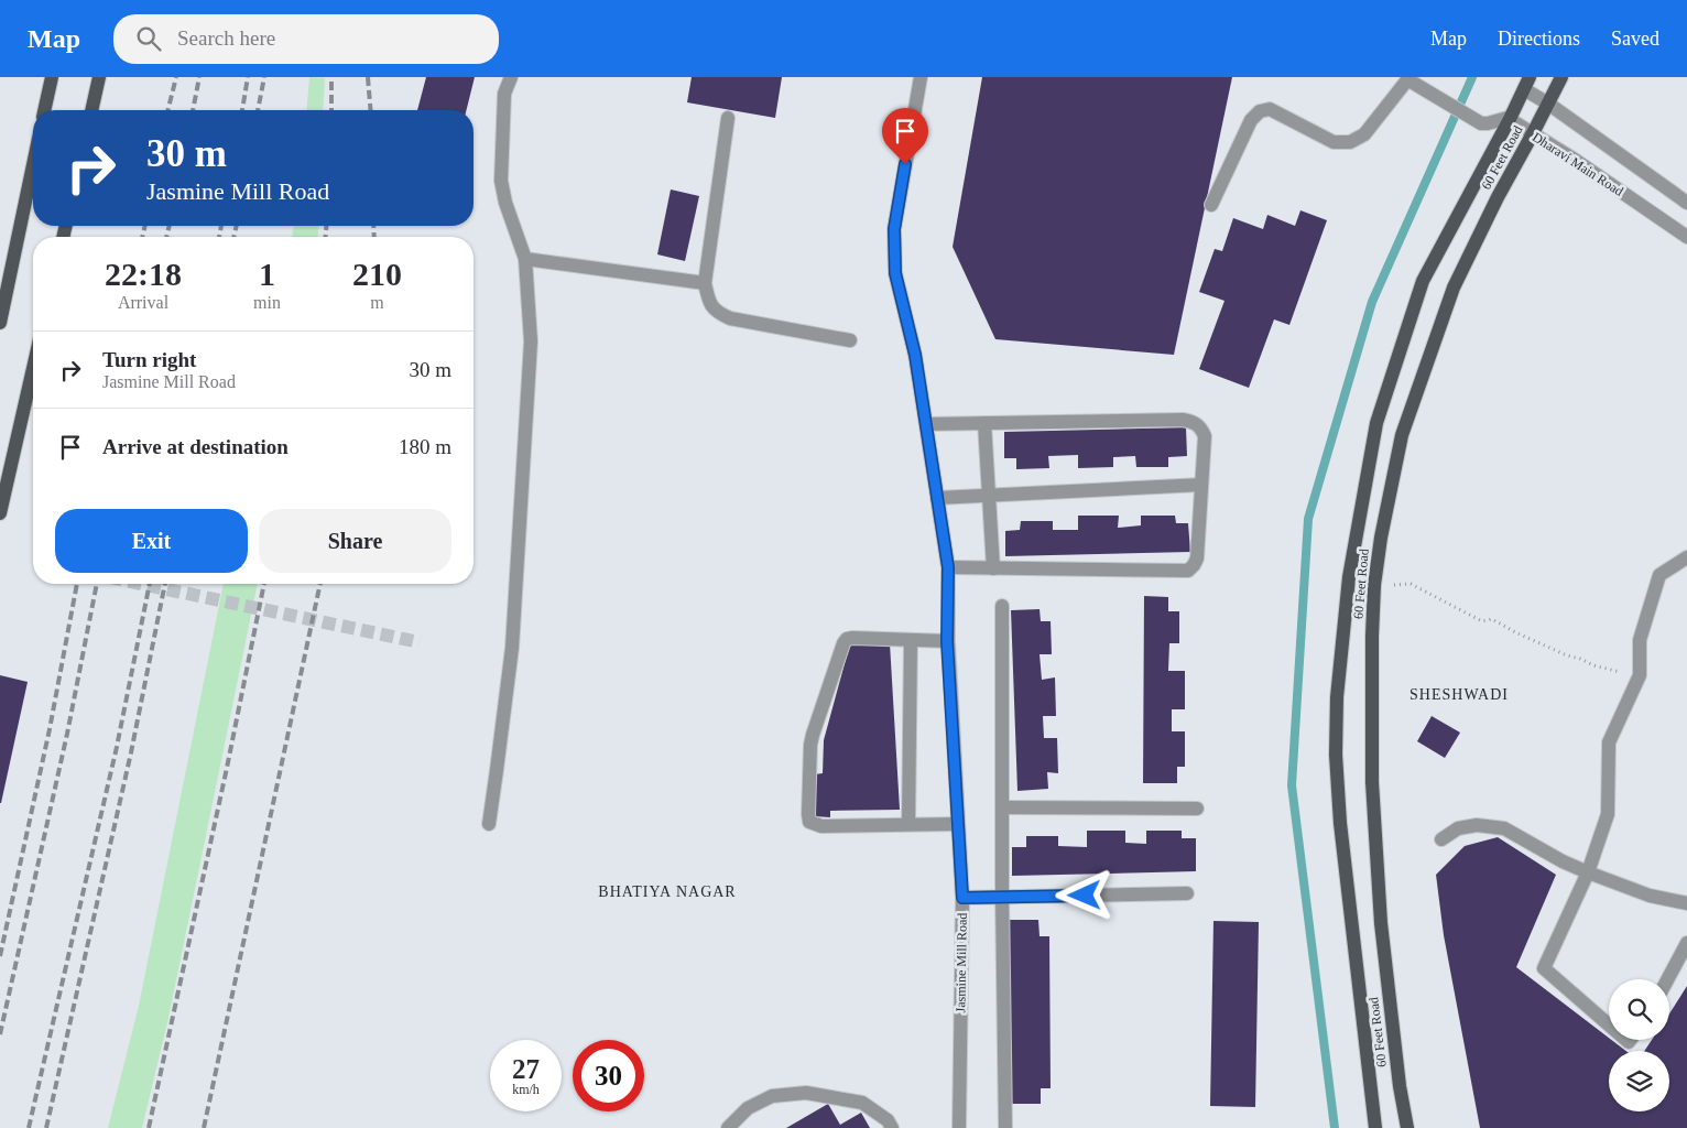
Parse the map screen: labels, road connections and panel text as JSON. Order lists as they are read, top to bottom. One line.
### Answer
{"streets":{"main road":["60 Feet Road"],"street":["Dharavi Main Road","Jasmine Mill Road"]},"crossings":[["60 Feet Road","Dharavi Main Road"]],"districts":["SHESHWADI","BHATIYA NAGAR"],"page":{"header":"Map","search":"Search here","nav":["Map","Directions","Saved"],"turn":["30 m","Jasmine Mill Road"],"eta":["22:18","Arrival","1","min","210","m"],"list":[{"name":"Turn right","note":"Jasmine Mill Road","value":"30 m"},{"name":"Arrive at destination","value":"180 m"}],"buttons":["Exit","Share"],"speed":"27 km/h","limit":"30"}}
